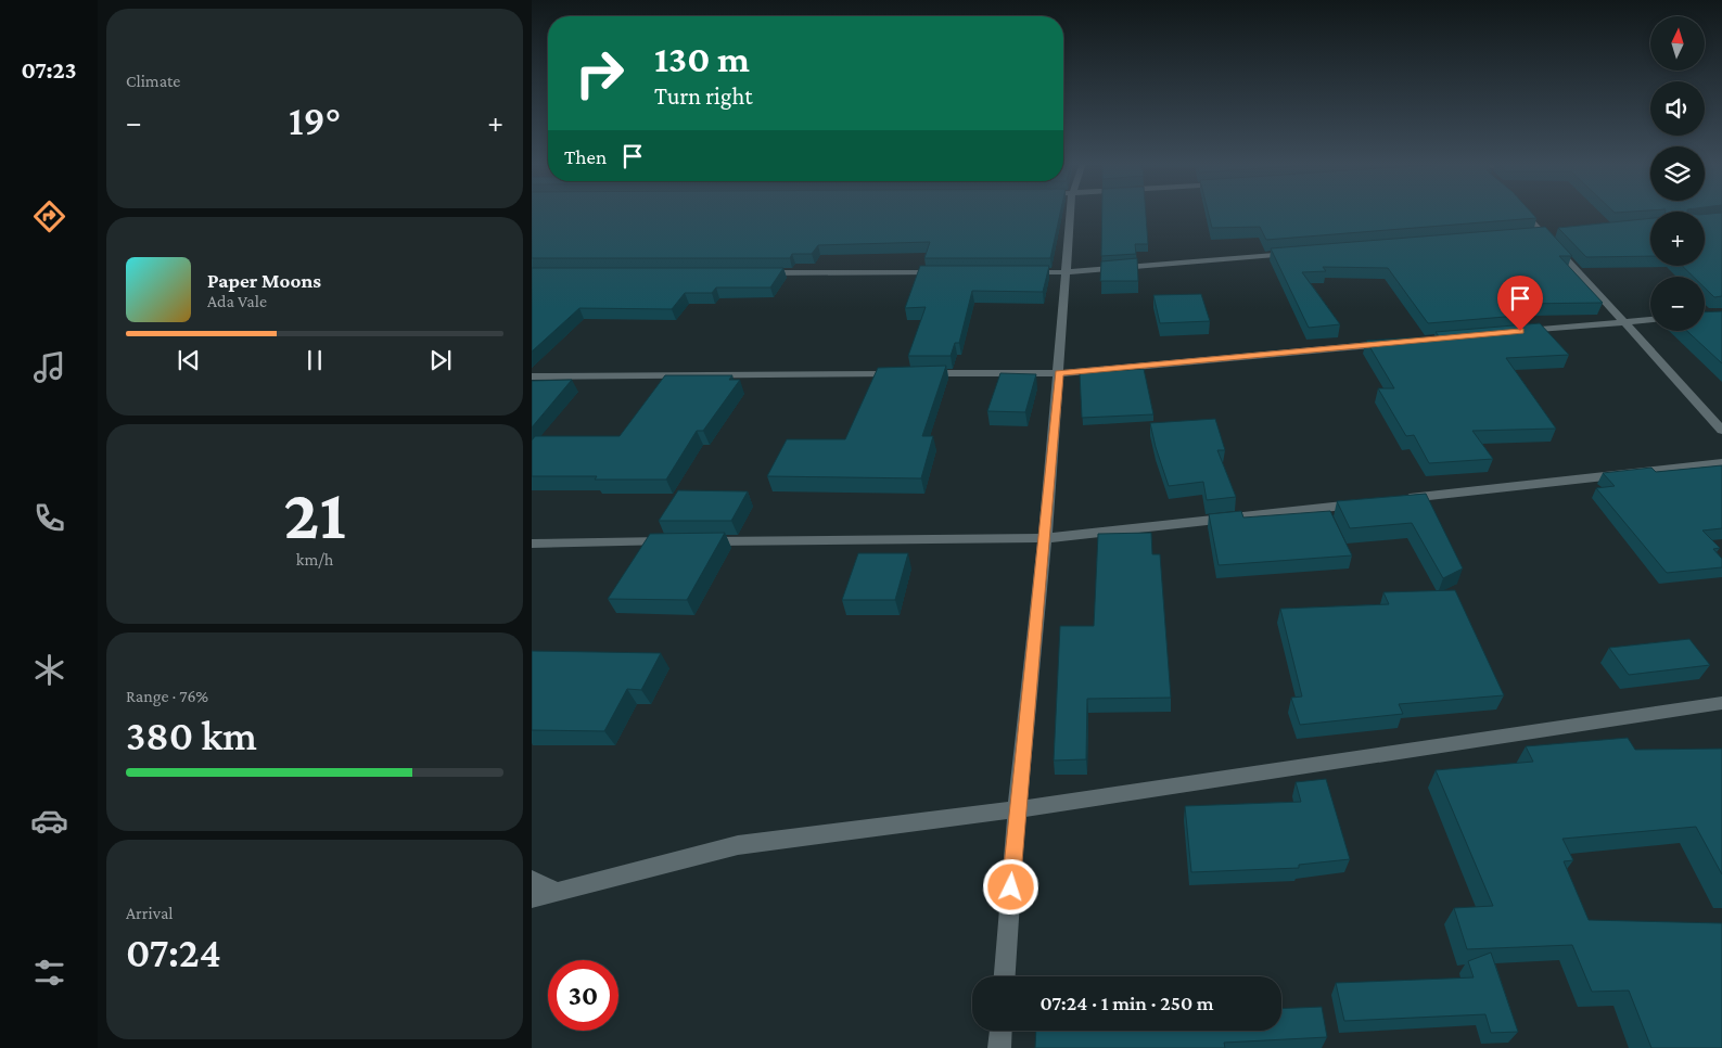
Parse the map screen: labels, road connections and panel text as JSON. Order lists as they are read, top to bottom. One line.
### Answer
{"north":"top","page":{"tabs":"07:23","tile":["Climate",["21","km/h"],["Range · 76%","380 km"],["Arrival","07:24"]],"map_buttons":["+","−"],"turn":["130 m","Turn right"],"heat":["−","19°","+"],"then":"Then","song":["Paper Moons","Ada Vale"],"limit":"30","trip":"07:24 · 1 min · 250 m"}}
